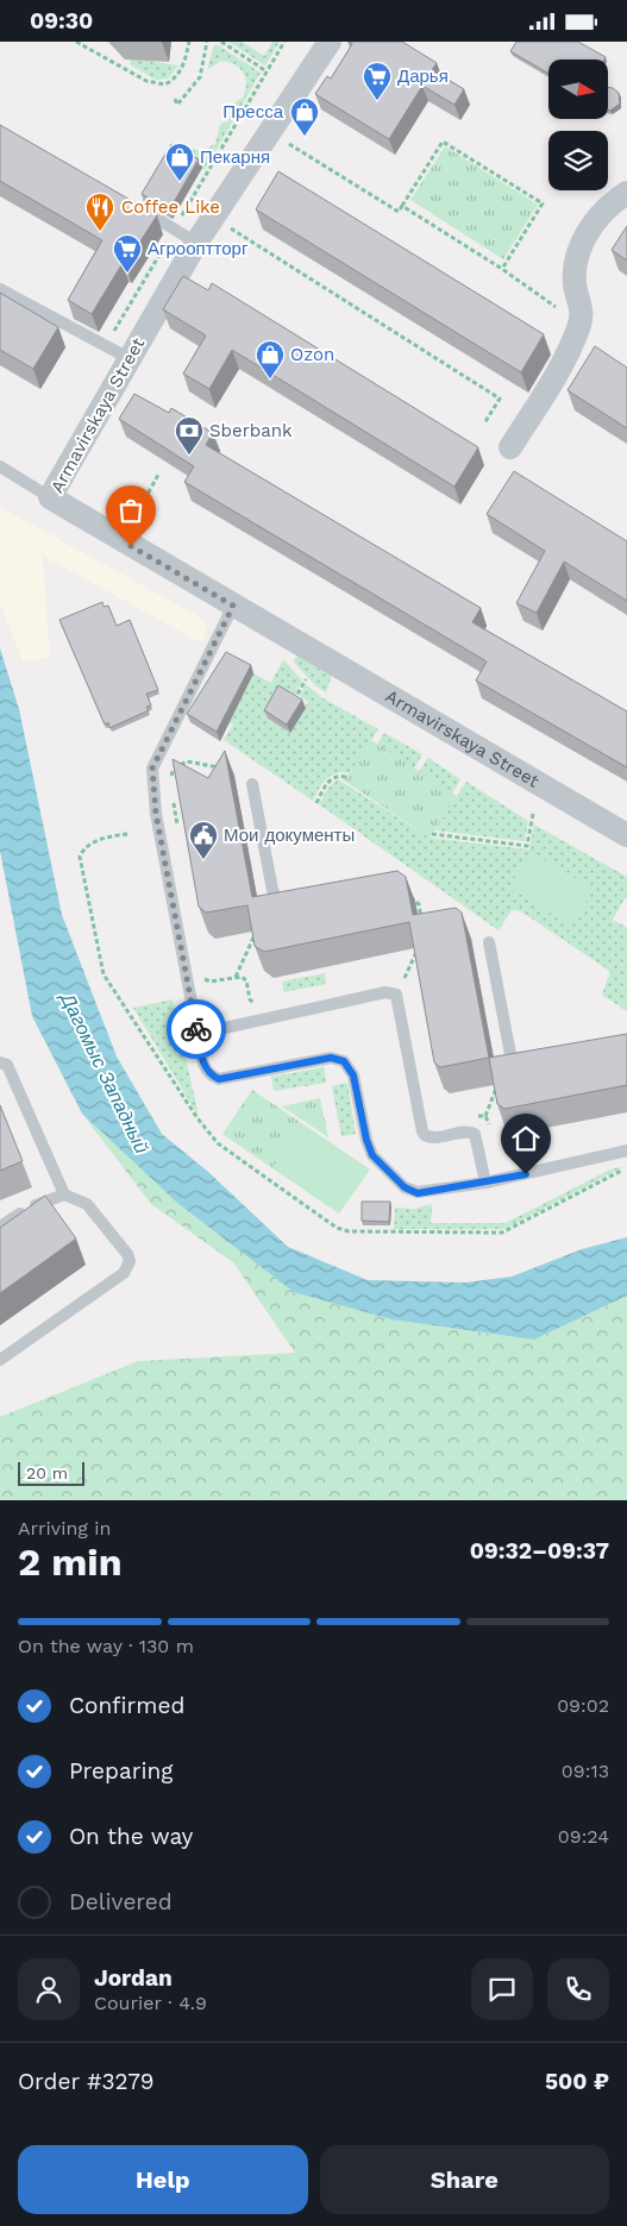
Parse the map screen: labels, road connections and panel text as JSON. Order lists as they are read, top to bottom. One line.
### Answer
{"streets":{"street":["Armavirskaya Street"]},"water":["Дагомыс Западный"],"places":{"supermarket":["Дарья","Агрооптторг"],"shop":["Пресса","Пекарня","Ozon"],"restaurant":["Coffee Like"],"bank":["Sberbank"],"public building":["Мои документы"]},"scale_bar":"20 m","north":"right","page":{"status":"09:30","scale":"20 m","heading":["2 min","Arriving in","09:32–09:37"],"panel":["Jordan","Courier · 4.9","Order #3279","500 ₽"],"bar":"On the way · 130 m","list":[["Confirmed","09:02"],["Preparing","09:13"],["On the way","09:24"],"Delivered"],"buttons":["Help","Share"]}}
